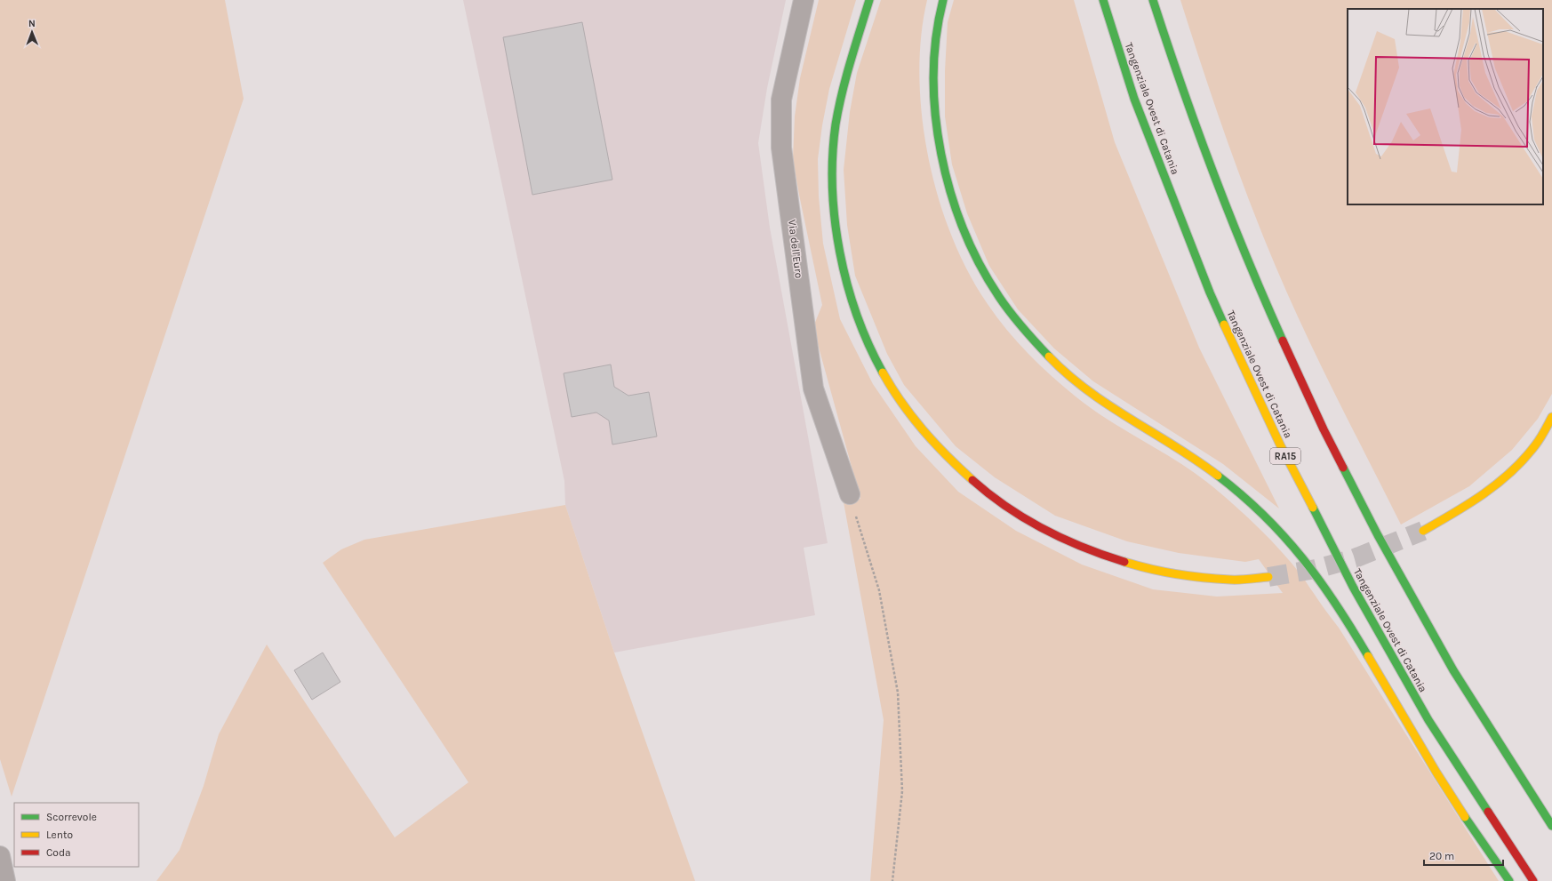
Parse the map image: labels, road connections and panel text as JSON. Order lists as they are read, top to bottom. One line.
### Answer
{"streets":{"highway":["Tangenziale Ovest di Catania","RA15"],"street":["Via dell'Euro"]},"legend":["Scorrevole","Lento","Coda"],"scale_bar":"20 m","north":"top"}
